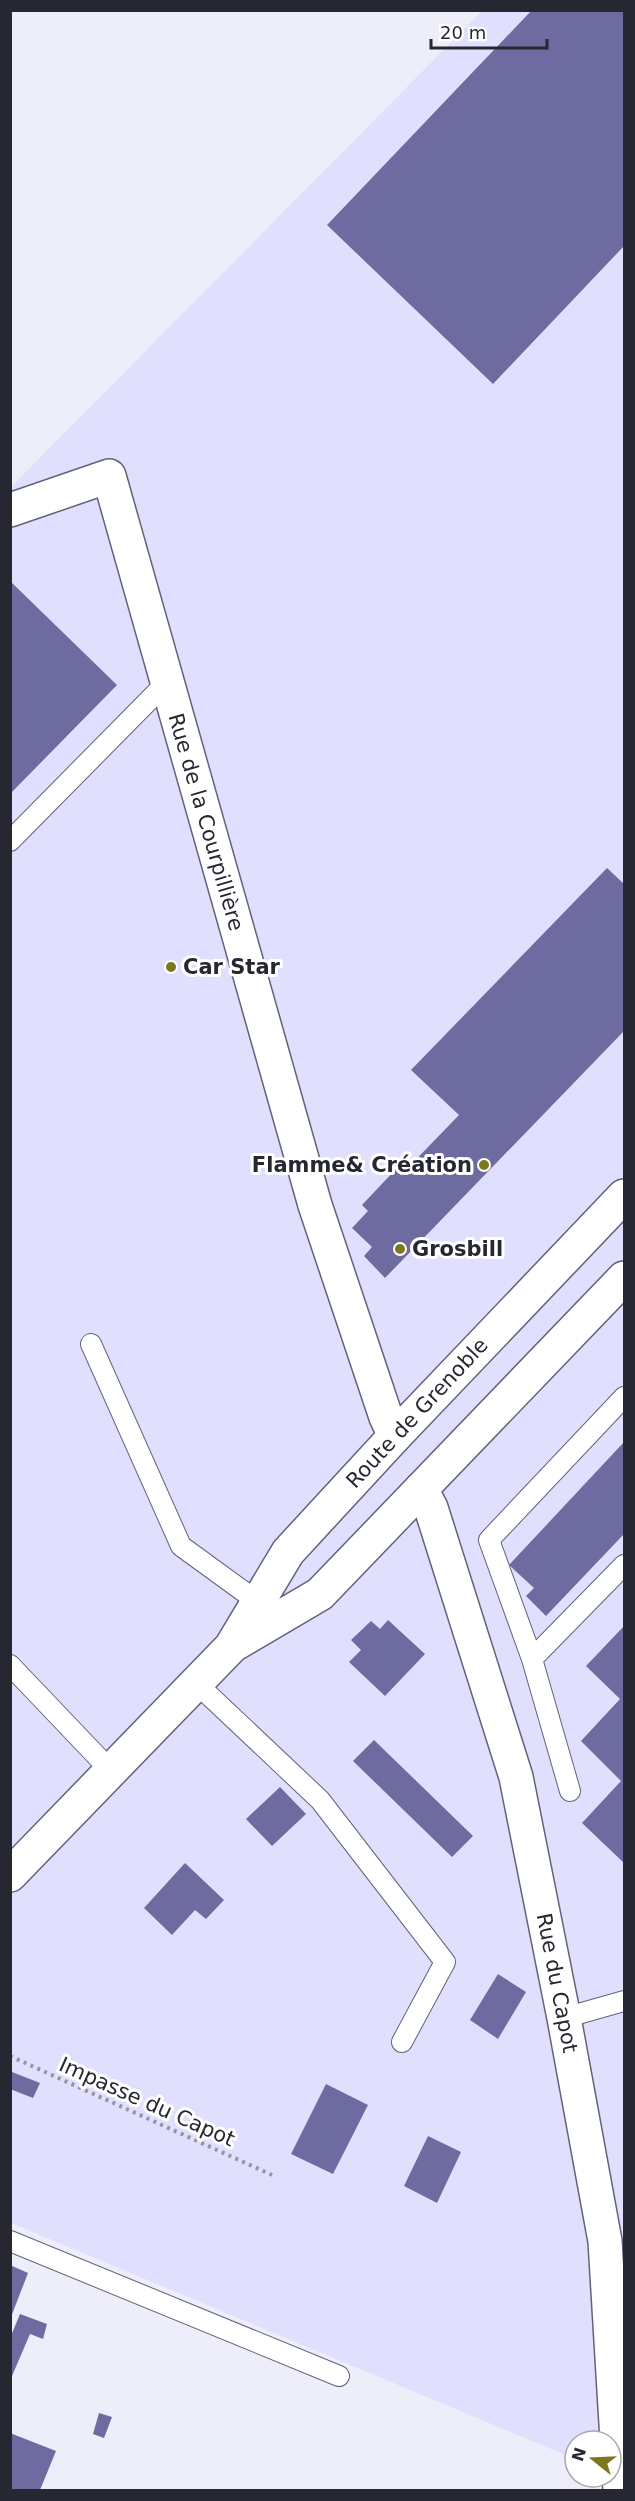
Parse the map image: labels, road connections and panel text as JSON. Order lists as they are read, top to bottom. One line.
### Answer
{"streets":{"street":["Rue de la Courpillière","Route de Grenoble","Rue du Capot"],"path":["Impasse du Capot"]},"crossings":[["Rue de la Courpillière","Route de Grenoble"],["Route de Grenoble","Rue du Capot"]],"places":["Car Star","Flamme& Création","Grosbill"],"scale_bar":"20 m","north":"left"}
